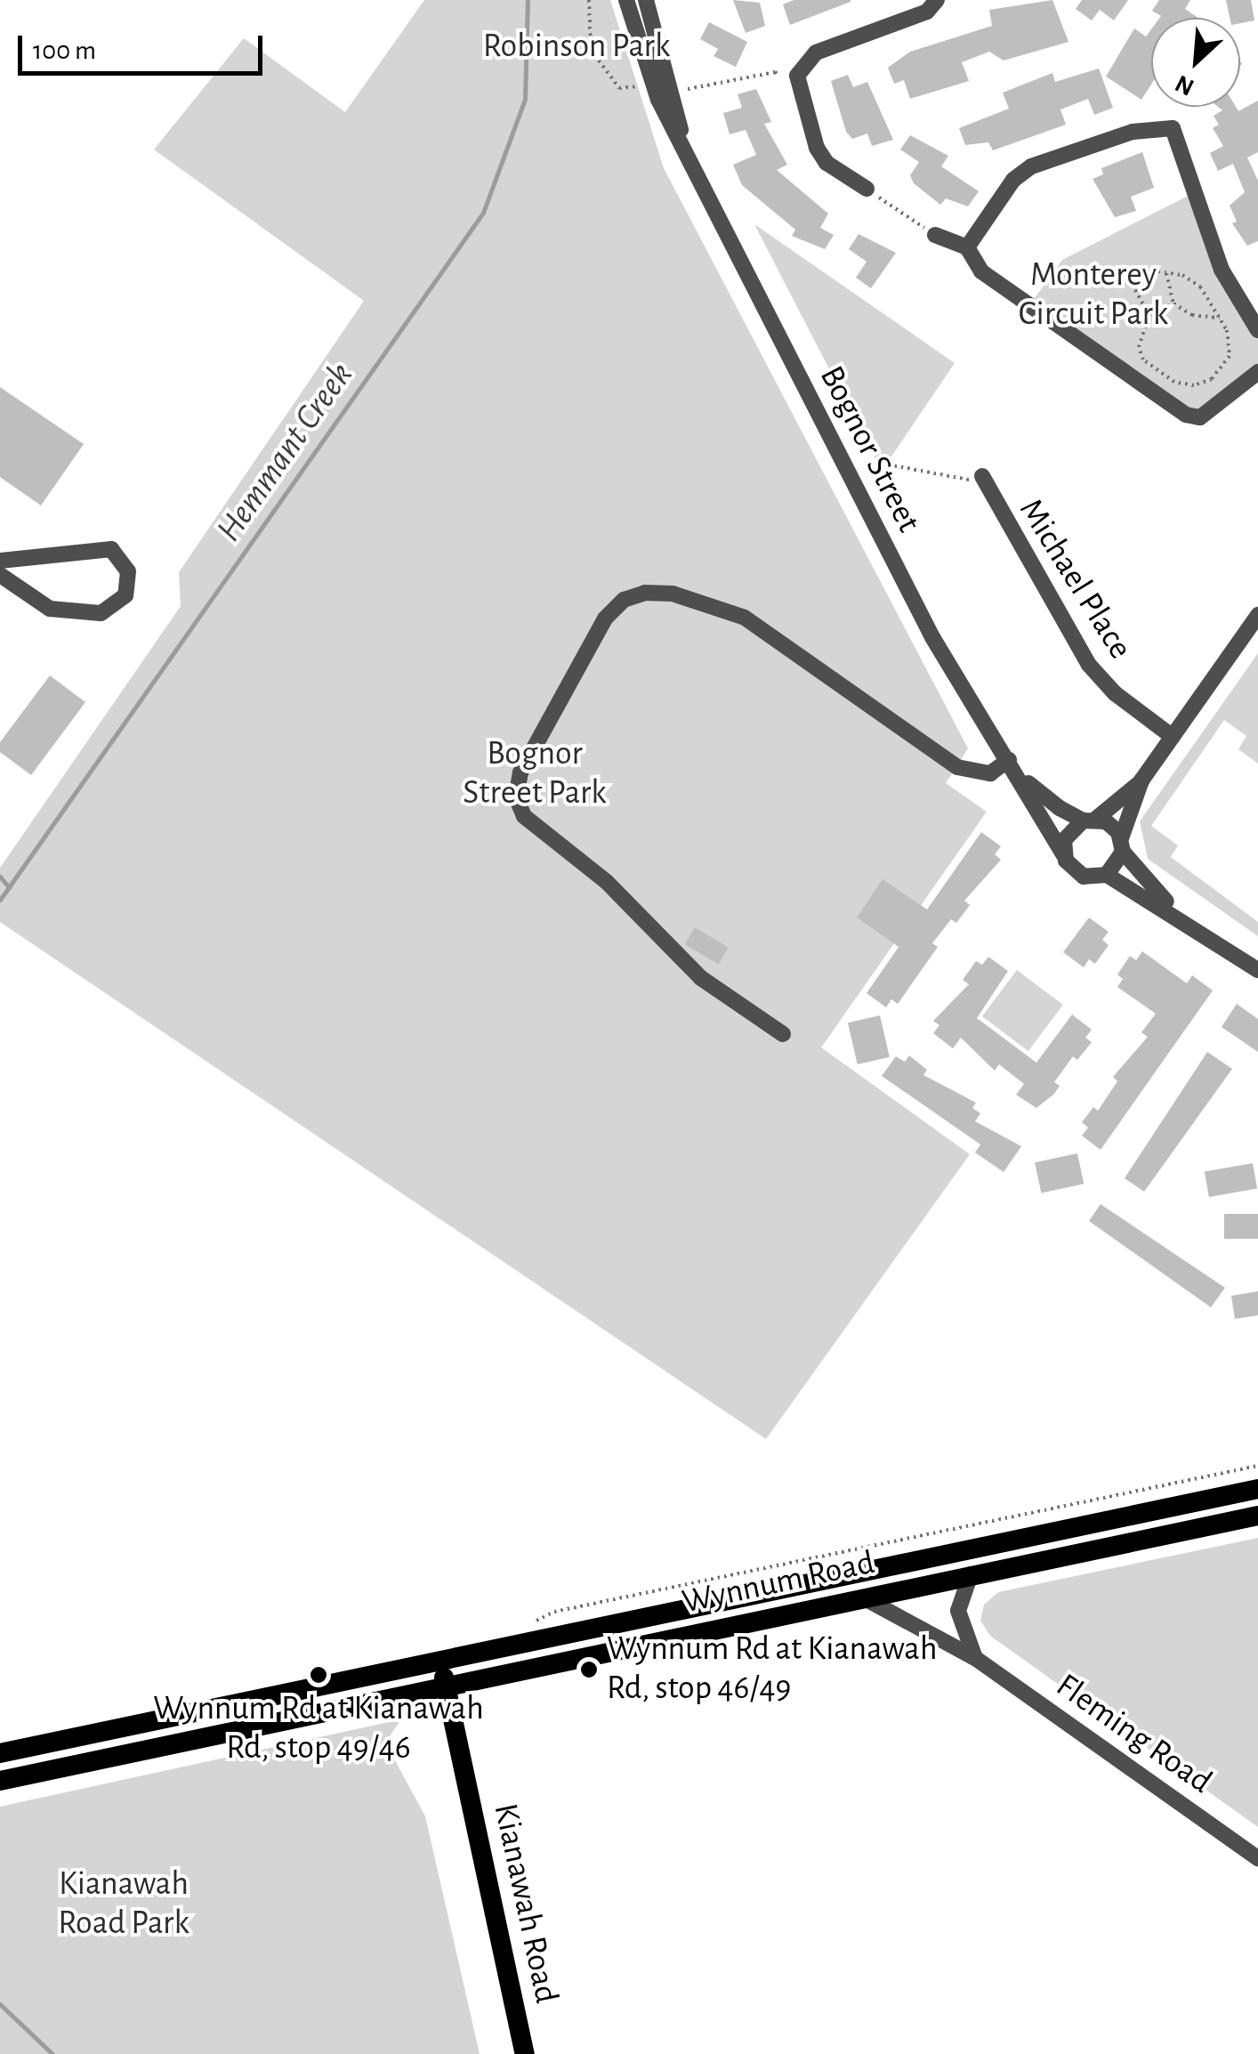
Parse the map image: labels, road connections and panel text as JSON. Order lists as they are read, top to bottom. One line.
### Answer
{"streets":{"main road":["Wynnum Road","Kianawah Road"],"street":["Bognor Street","Michael Place","Fleming Road"]},"crossings":[["Wynnum Road","Fleming Road"],["Wynnum Road","Kianawah Road"]],"water":["Hemmant Creek"],"parks":["Robinson Park","Monterey Circuit Park","Bognor Street Park","Kianawah Road Park"],"places":["Wynnum Rd at Kianawah Rd, stop 46/49","Wynnum Rd at Kianawah Rd, stop 49/46"],"scale_bar":"100 m","north":"bottom left"}
